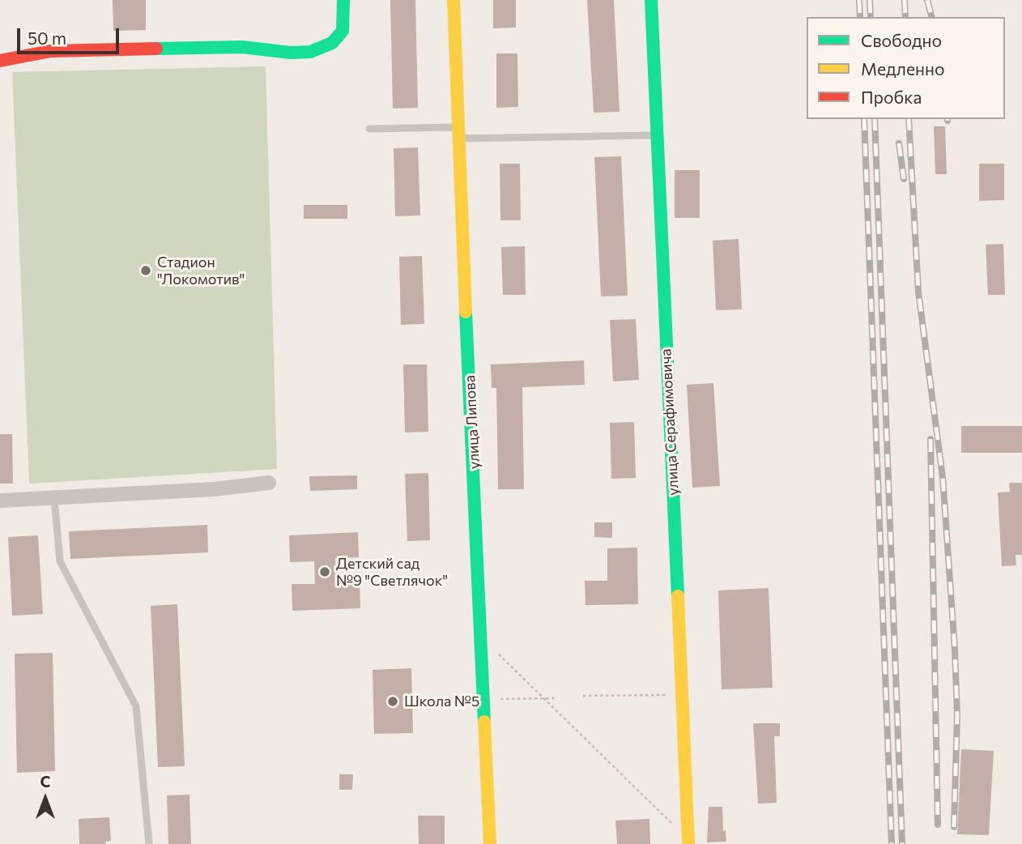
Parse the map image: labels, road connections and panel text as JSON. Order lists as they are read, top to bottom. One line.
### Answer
{"streets":{"street":["улица Липова","улица Серафимовича"]},"places":["Стадион \"Локомотив\"","Детский сад №9 \"Светлячок\"","Школа №5"],"legend":["Свободно","Медленно","Пробка"],"scale_bar":"50 m","north":"top"}
